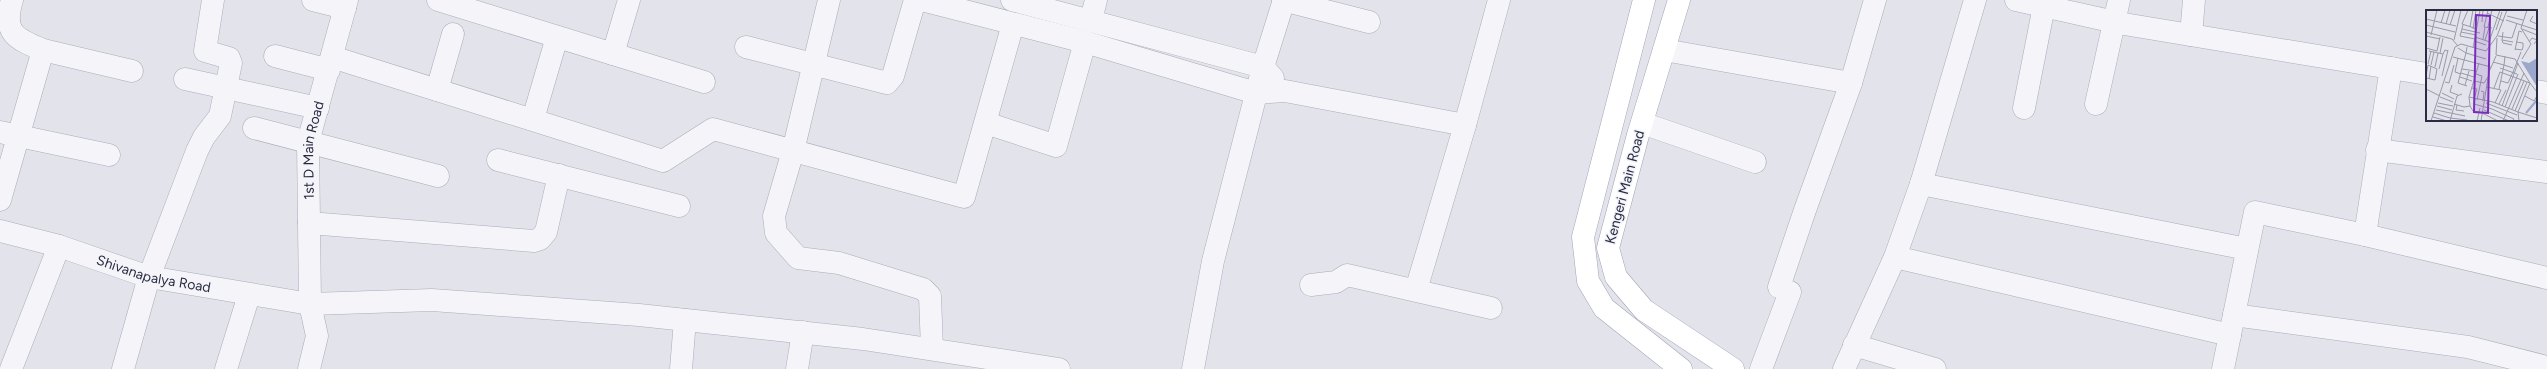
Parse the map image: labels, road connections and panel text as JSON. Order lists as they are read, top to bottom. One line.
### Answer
{"streets":{"main road":["Kengeri Main Road"],"street":["1st D Main Road","Shivanapalya Road"]},"crossings":[["1st D Main Road","Shivanapalya Road"]]}
